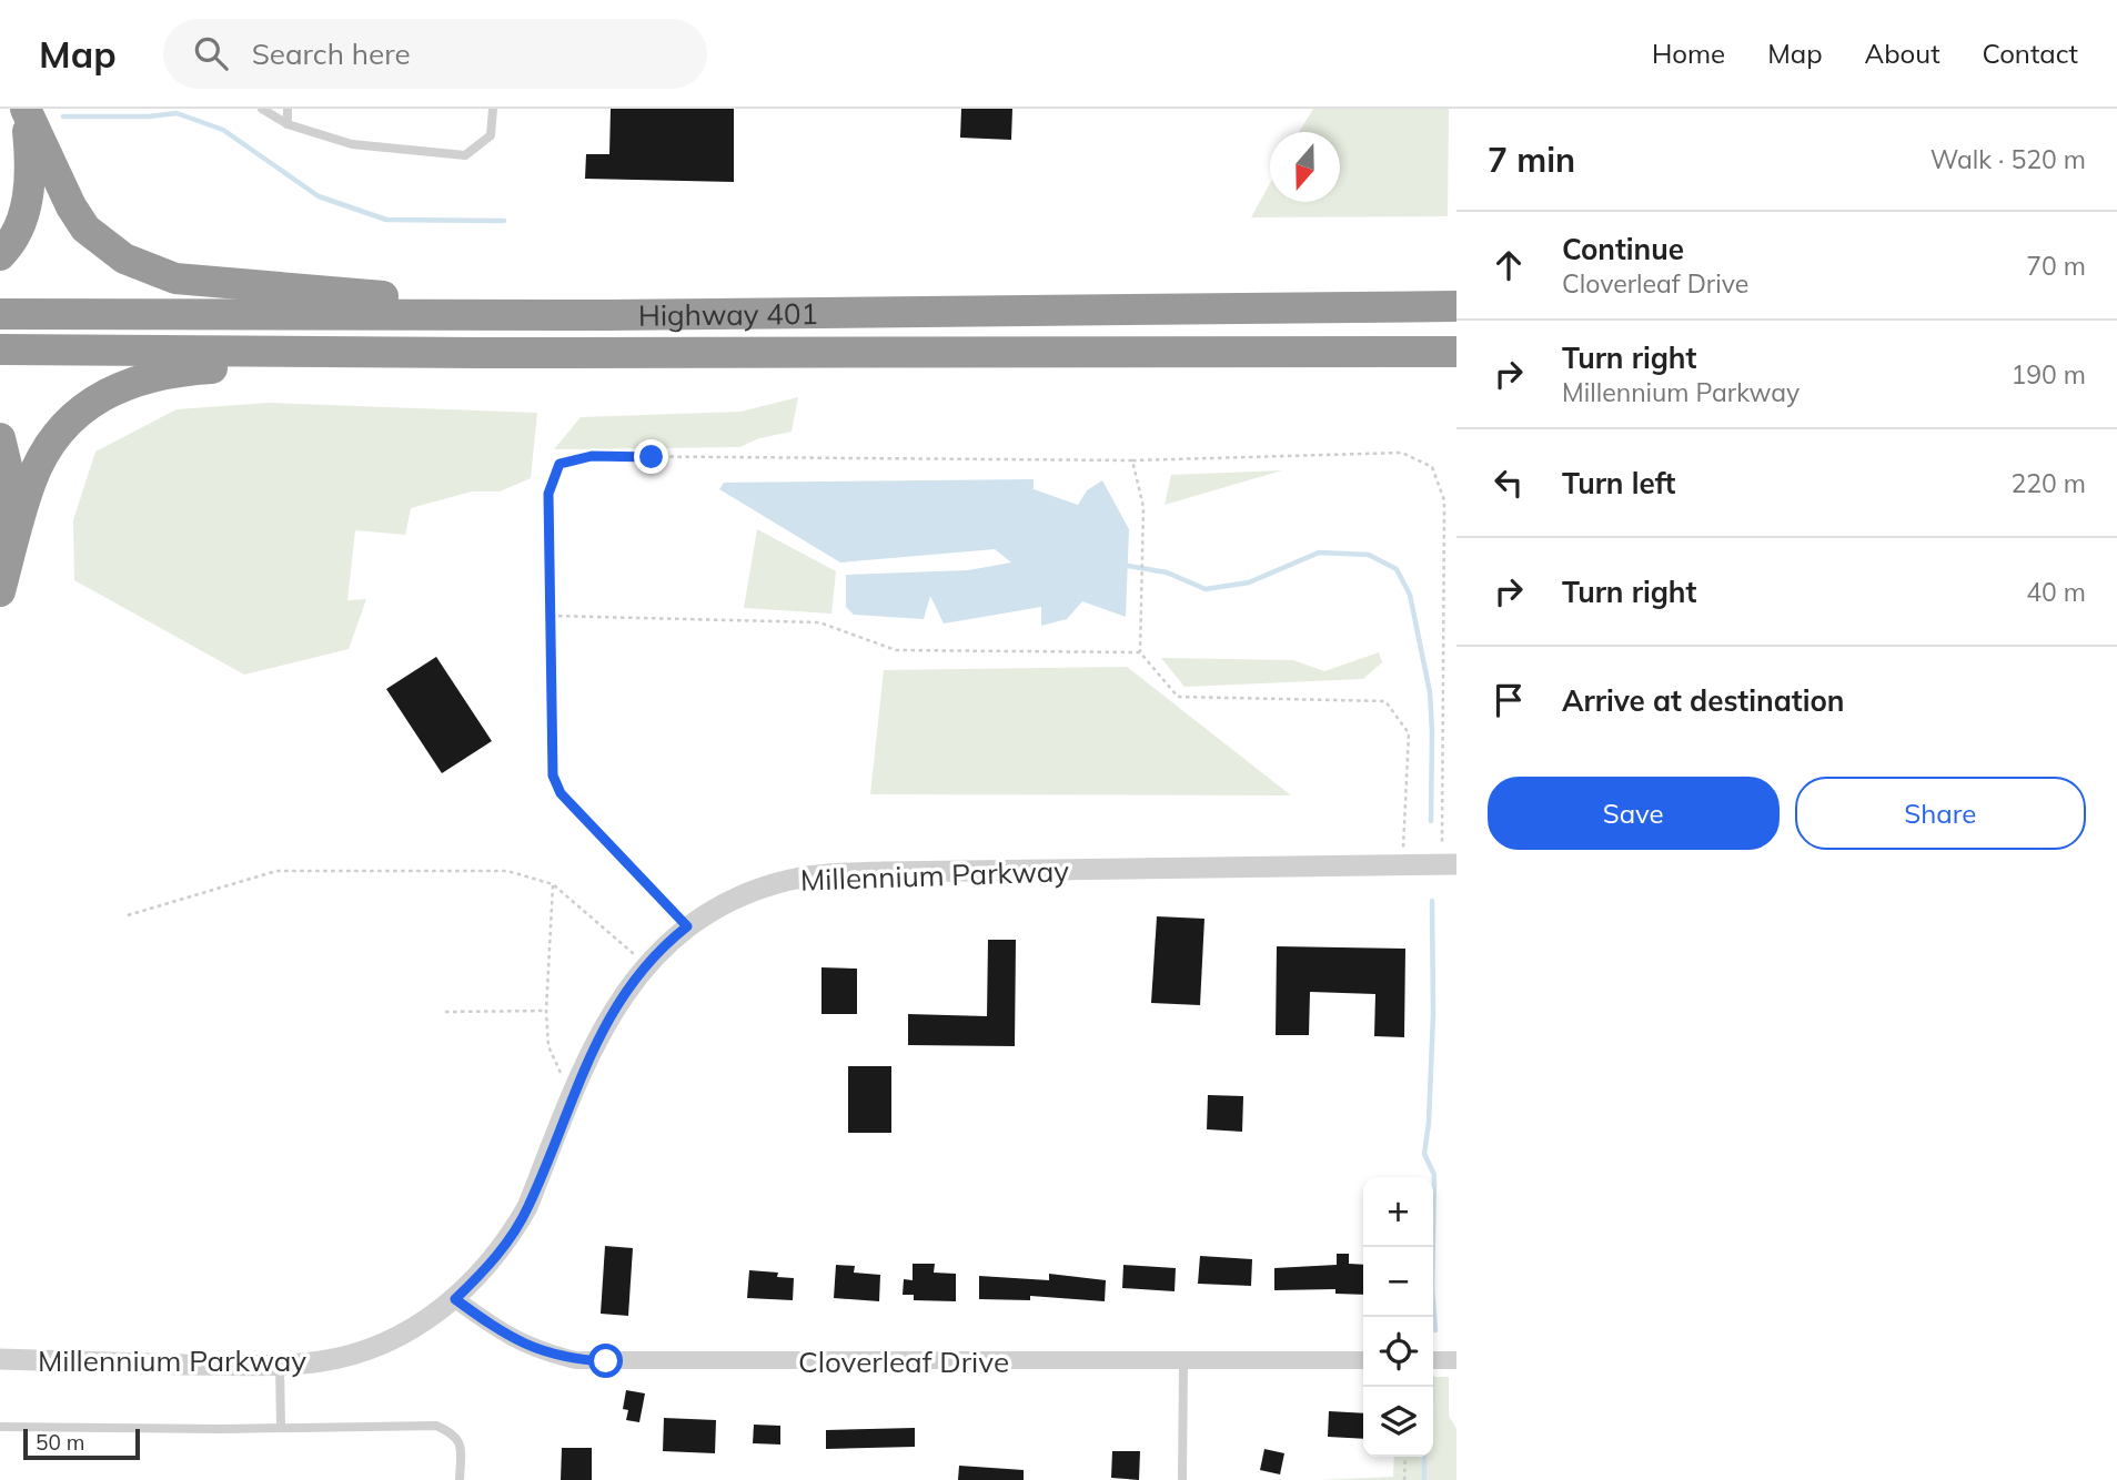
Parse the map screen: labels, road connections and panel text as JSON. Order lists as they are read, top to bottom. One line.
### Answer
{"streets":{"highway":["Highway 401"],"street":["Millennium Parkway","Cloverleaf Drive"]},"crossings":[["Millennium Parkway","Cloverleaf Drive"]],"scale_bar":"50 m","north":"bottom","page":{"header":"Map","search":"Search here","nav":["Home","Map","About","Contact"],"heading":["7 min","Walk · 520 m"],"list":[["Continue","Cloverleaf Drive","70 m"],["Turn right","Millennium Parkway","190 m"],["Turn left","220 m"],["Turn right","40 m"],"Arrive at destination"],"buttons":["Save","Share"],"map_buttons":["+","−"],"scale":"50 m"}}
